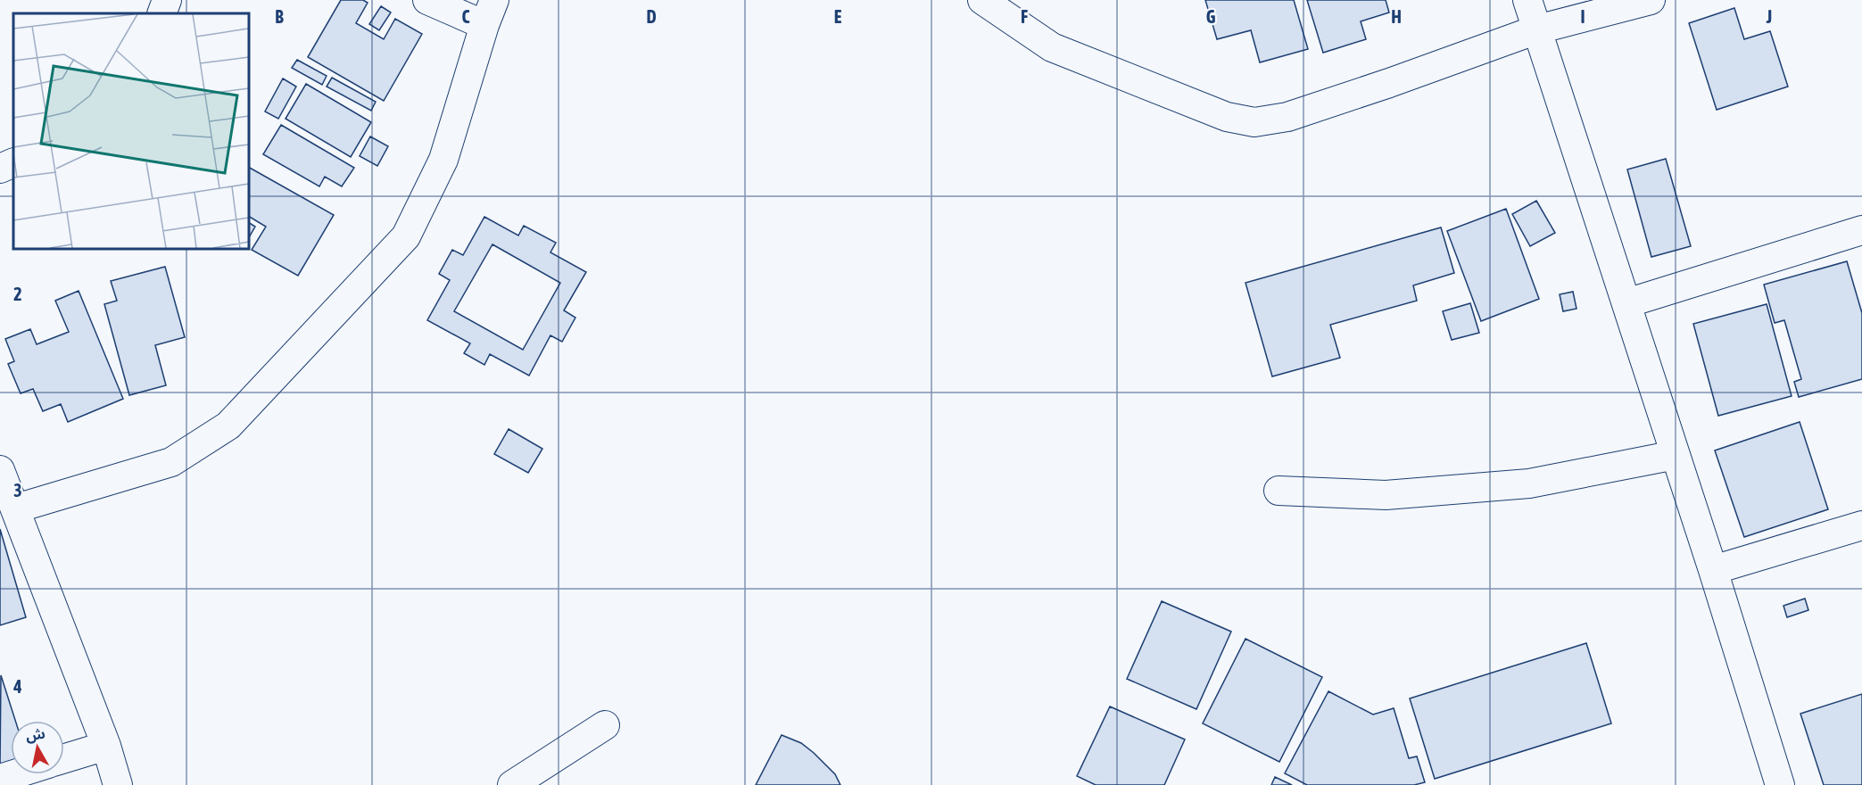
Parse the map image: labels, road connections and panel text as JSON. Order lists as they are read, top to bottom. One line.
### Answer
{"north":"top","grid":{"columns":["B","C","D","E","F","G","H","I","J"],"rows":["2","3","4"]}}
